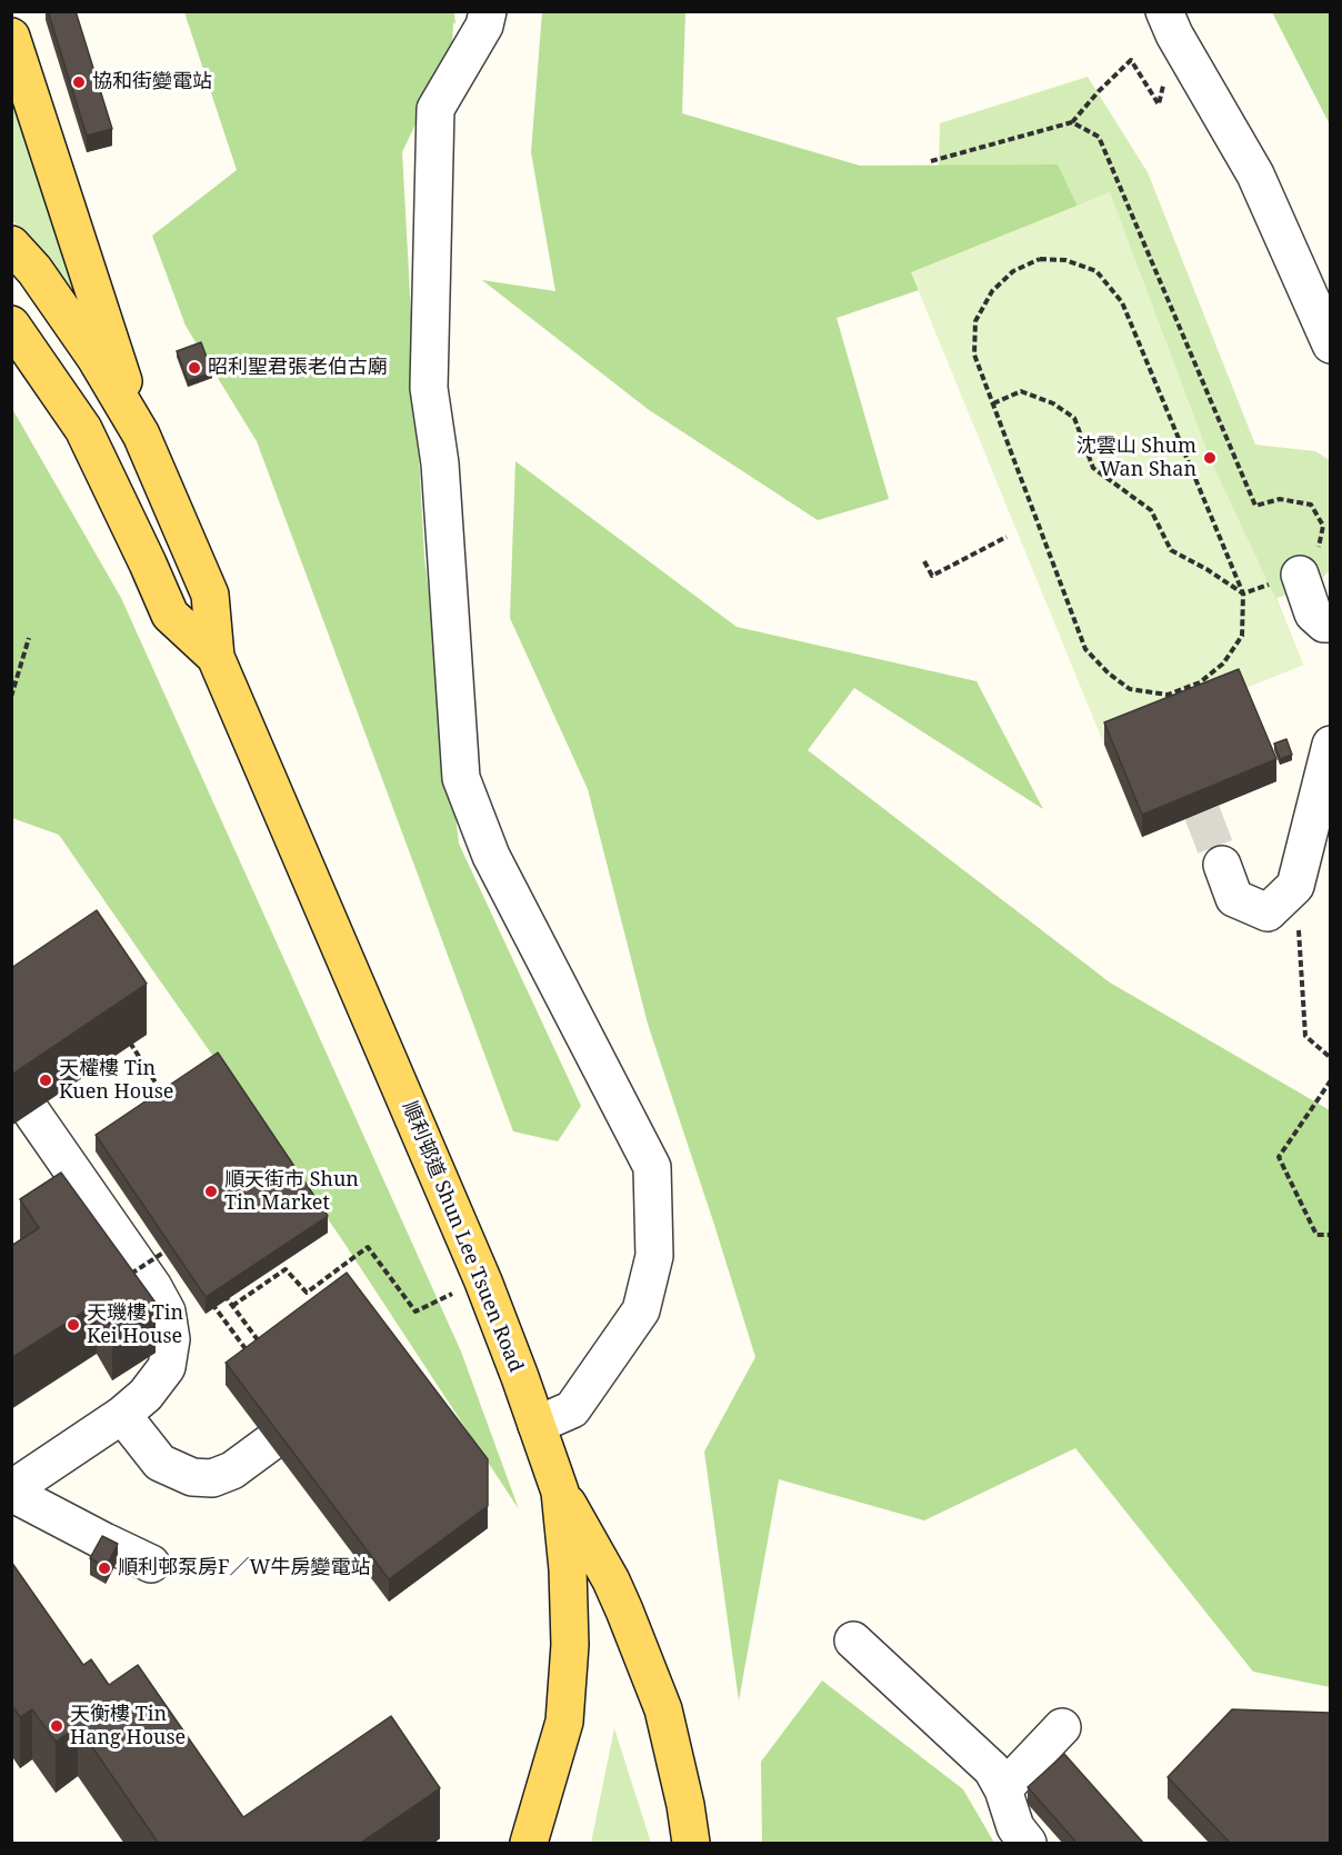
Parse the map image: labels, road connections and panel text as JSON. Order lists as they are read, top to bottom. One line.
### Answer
{"streets":{"main road":["順利邨道 Shun Lee Tsuen Road"]},"places":["協和街變電站","昭利聖君張老伯古廟","沈雲山 Shum Wan Shan","天權樓 Tin Kuen House","順天街市 Shun Tin Market","天璣樓 Tin Kei House","順利邨泵房F／W牛房變電站","天衡樓 Tin Hang House"]}
